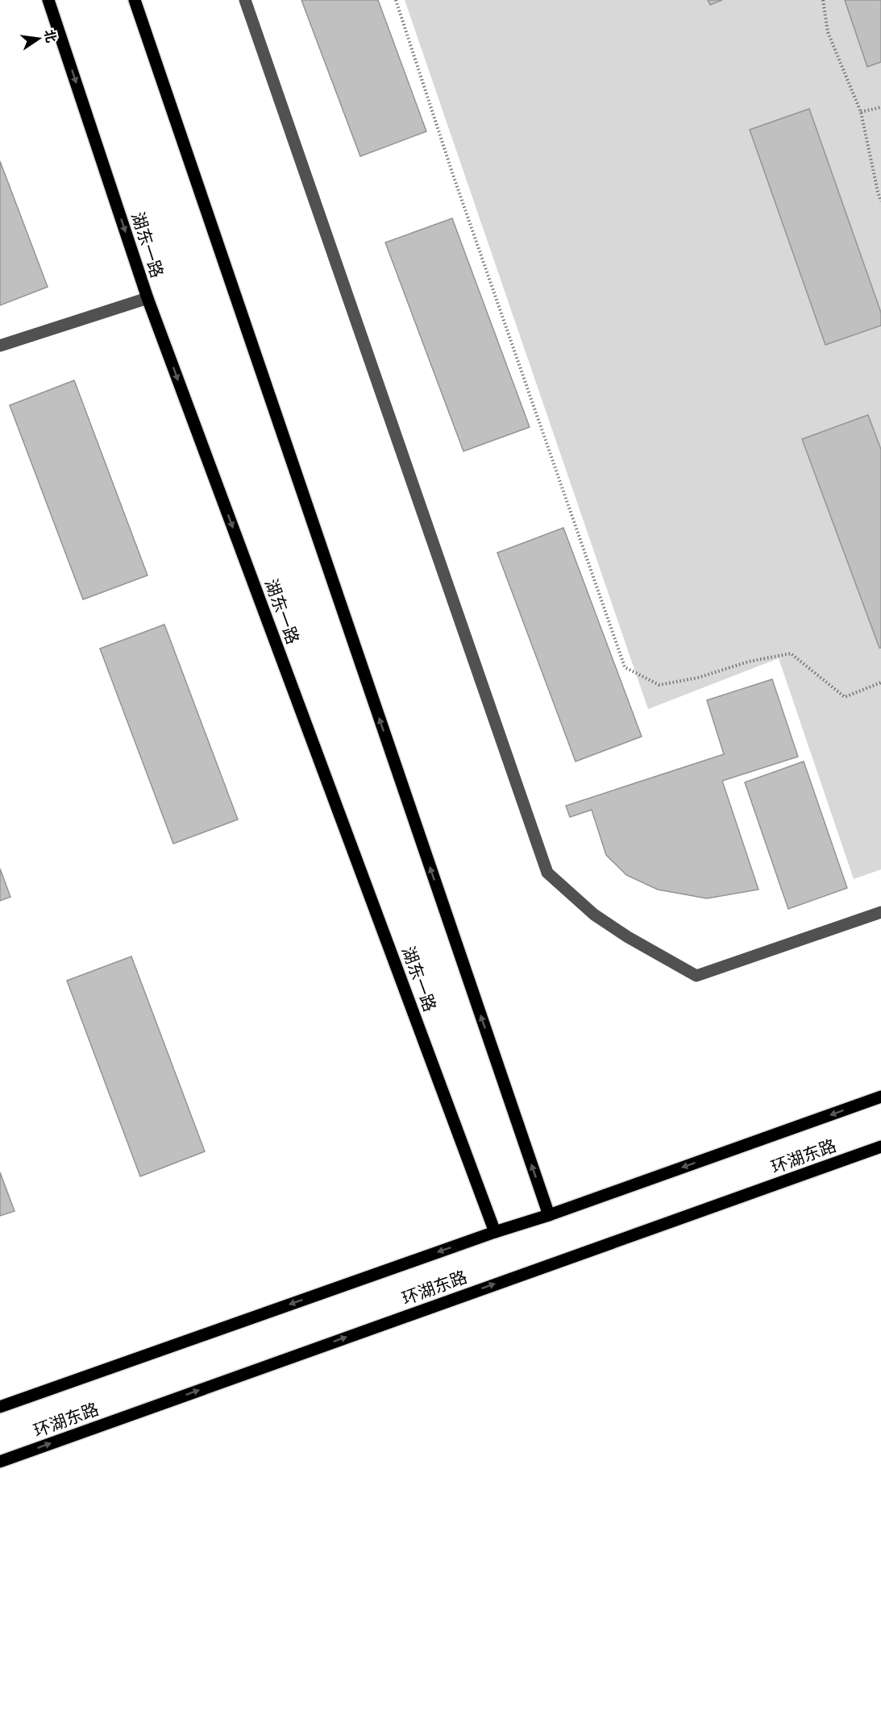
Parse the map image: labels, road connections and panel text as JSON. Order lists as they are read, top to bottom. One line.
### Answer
{"streets":{"main road":["湖东一路","环湖东路"]},"crossings":[["湖东一路","环湖东路"]],"north":"right"}
